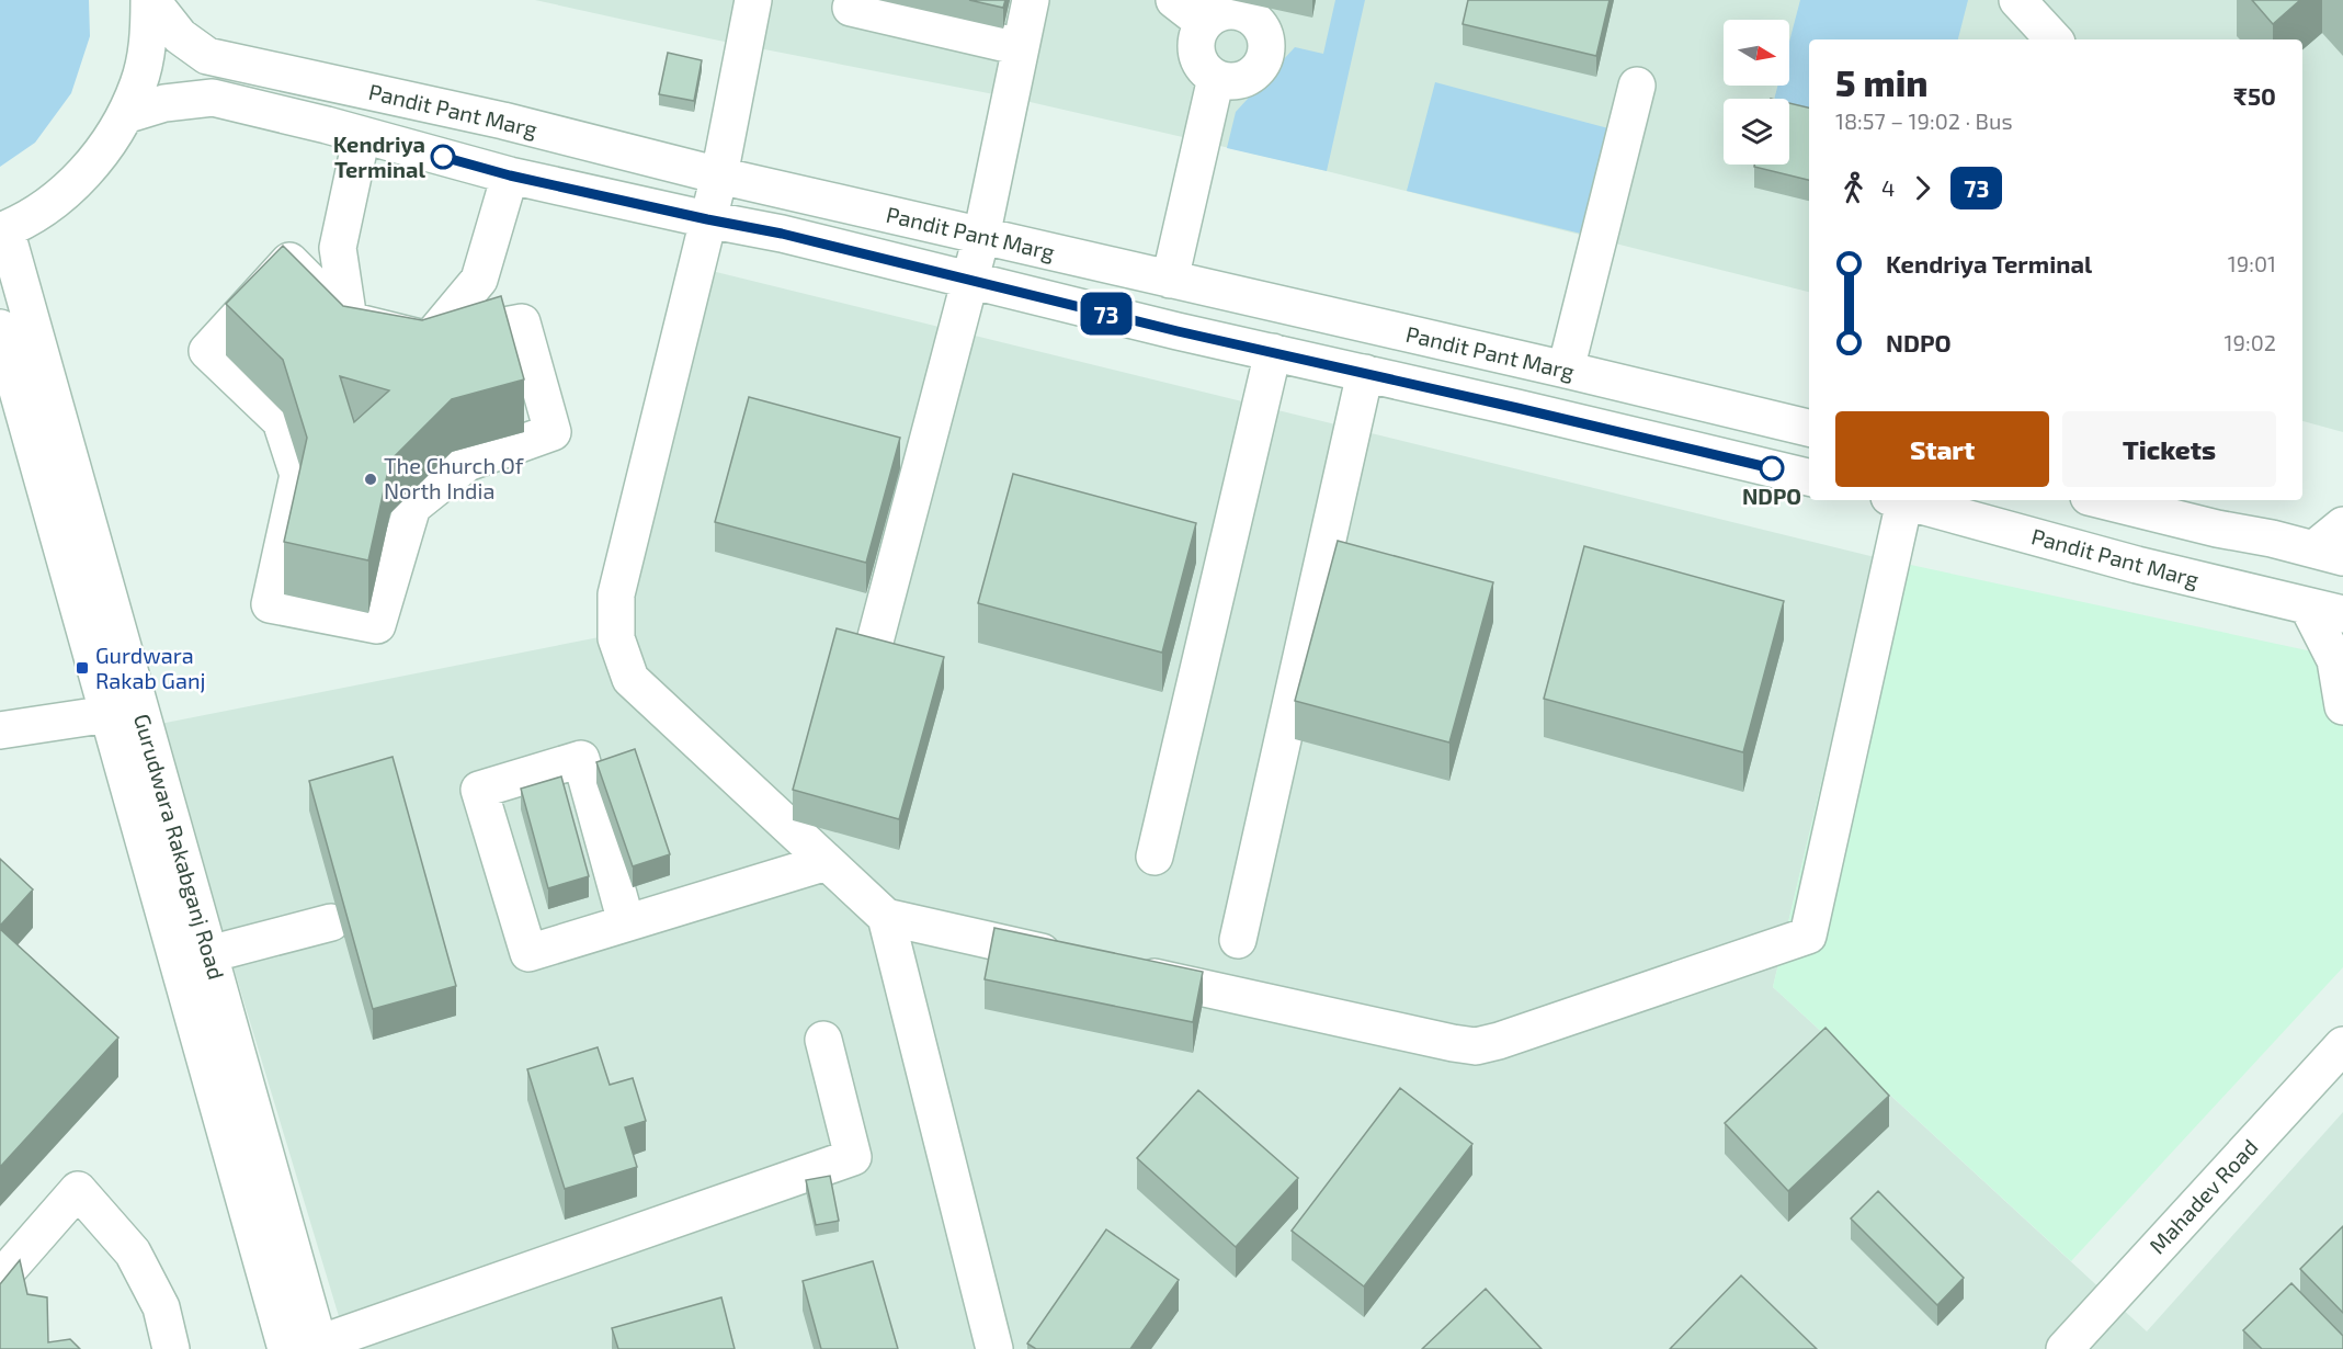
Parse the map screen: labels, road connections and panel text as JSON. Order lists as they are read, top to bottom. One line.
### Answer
{"streets":{"street":["Pandit Pant Marg","Gurudwara Rakabganj Road","Mahadev Road"]},"places":{"other":["Kendriya Terminal","NDPO","The Church Of North India"],"transit":["Gurdwara Rakab Ganj"]},"lines":["bus line 73"],"north":"right","page":{"on_map":"73","heading":["5 min","18:57 – 19:02 · Bus","₹50"],"legs":["4","73"],"list":[{"name":"Kendriya Terminal","value":"19:01"},{"name":"NDPO","value":"19:02"}],"buttons":["Start","Tickets"]}}
